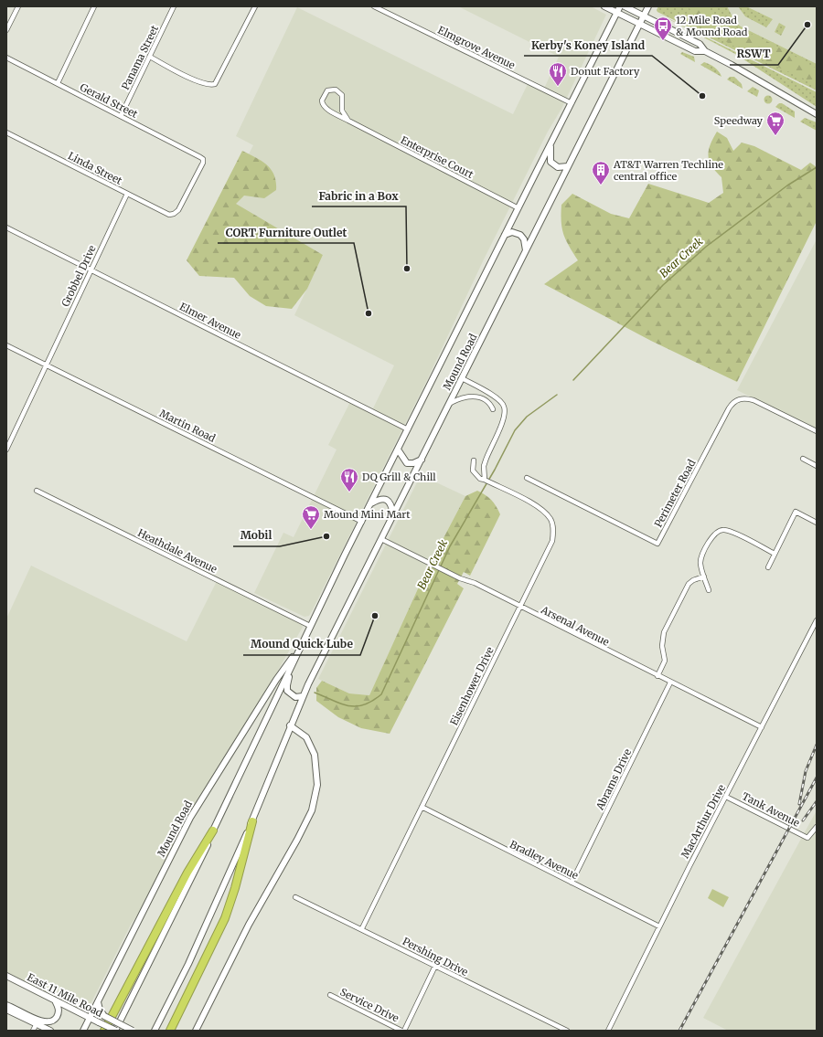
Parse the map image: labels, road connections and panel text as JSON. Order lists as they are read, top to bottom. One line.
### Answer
{"streets":{"main road":["Mound Road","East 11 Mile Road"],"street":["Elmgrove Avenue","Panama Street","Gerald Street","Enterprise Court","Linda Street","Grobbel Drive","Elmer Avenue","Martin Road","Perimeter Road","Heathdale Avenue","Arsenal Avenue","Eisenhower Drive","Abrams Drive","Tank Avenue","MacArthur Drive","Bradley Avenue","Pershing Drive","Service Drive"]},"crossings":[["Elmgrove Avenue","Mound Road"],["Panama Street","Gerald Street"],["Gerald Street","Linda Street"],["Enterprise Court","Mound Road"],["Linda Street","Grobbel Drive"],["Grobbel Drive","Elmer Avenue"],["Grobbel Drive","Martin Road"],["Elmer Avenue","Mound Road"],["Mound Road","Martin Road"],["Mound Road","Heathdale Avenue"],["Mound Road","Arsenal Avenue"],["Mound Road","East 11 Mile Road"],["Arsenal Avenue","Eisenhower Drive"],["Arsenal Avenue","Abrams Drive"],["Arsenal Avenue","MacArthur Drive"],["Eisenhower Drive","Bradley Avenue"],["Eisenhower Drive","Pershing Drive"],["Abrams Drive","Bradley Avenue"],["Tank Avenue","MacArthur Drive"],["MacArthur Drive","Bradley Avenue"]],"water":["Bear Creek"],"places":{"other":["RSWT","Kerby's Koney Island","Fabric in a Box","CORT Furniture Outlet","Mobil","Mound Quick Lube"],"bus stop":["12 Mile Road & Mound Road"],"restaurant":["Donut Factory","DQ Grill & Chill"],"supermarket":["Speedway","Mound Mini Mart"],"building":["AT&T Warren Techline central office"]}}
